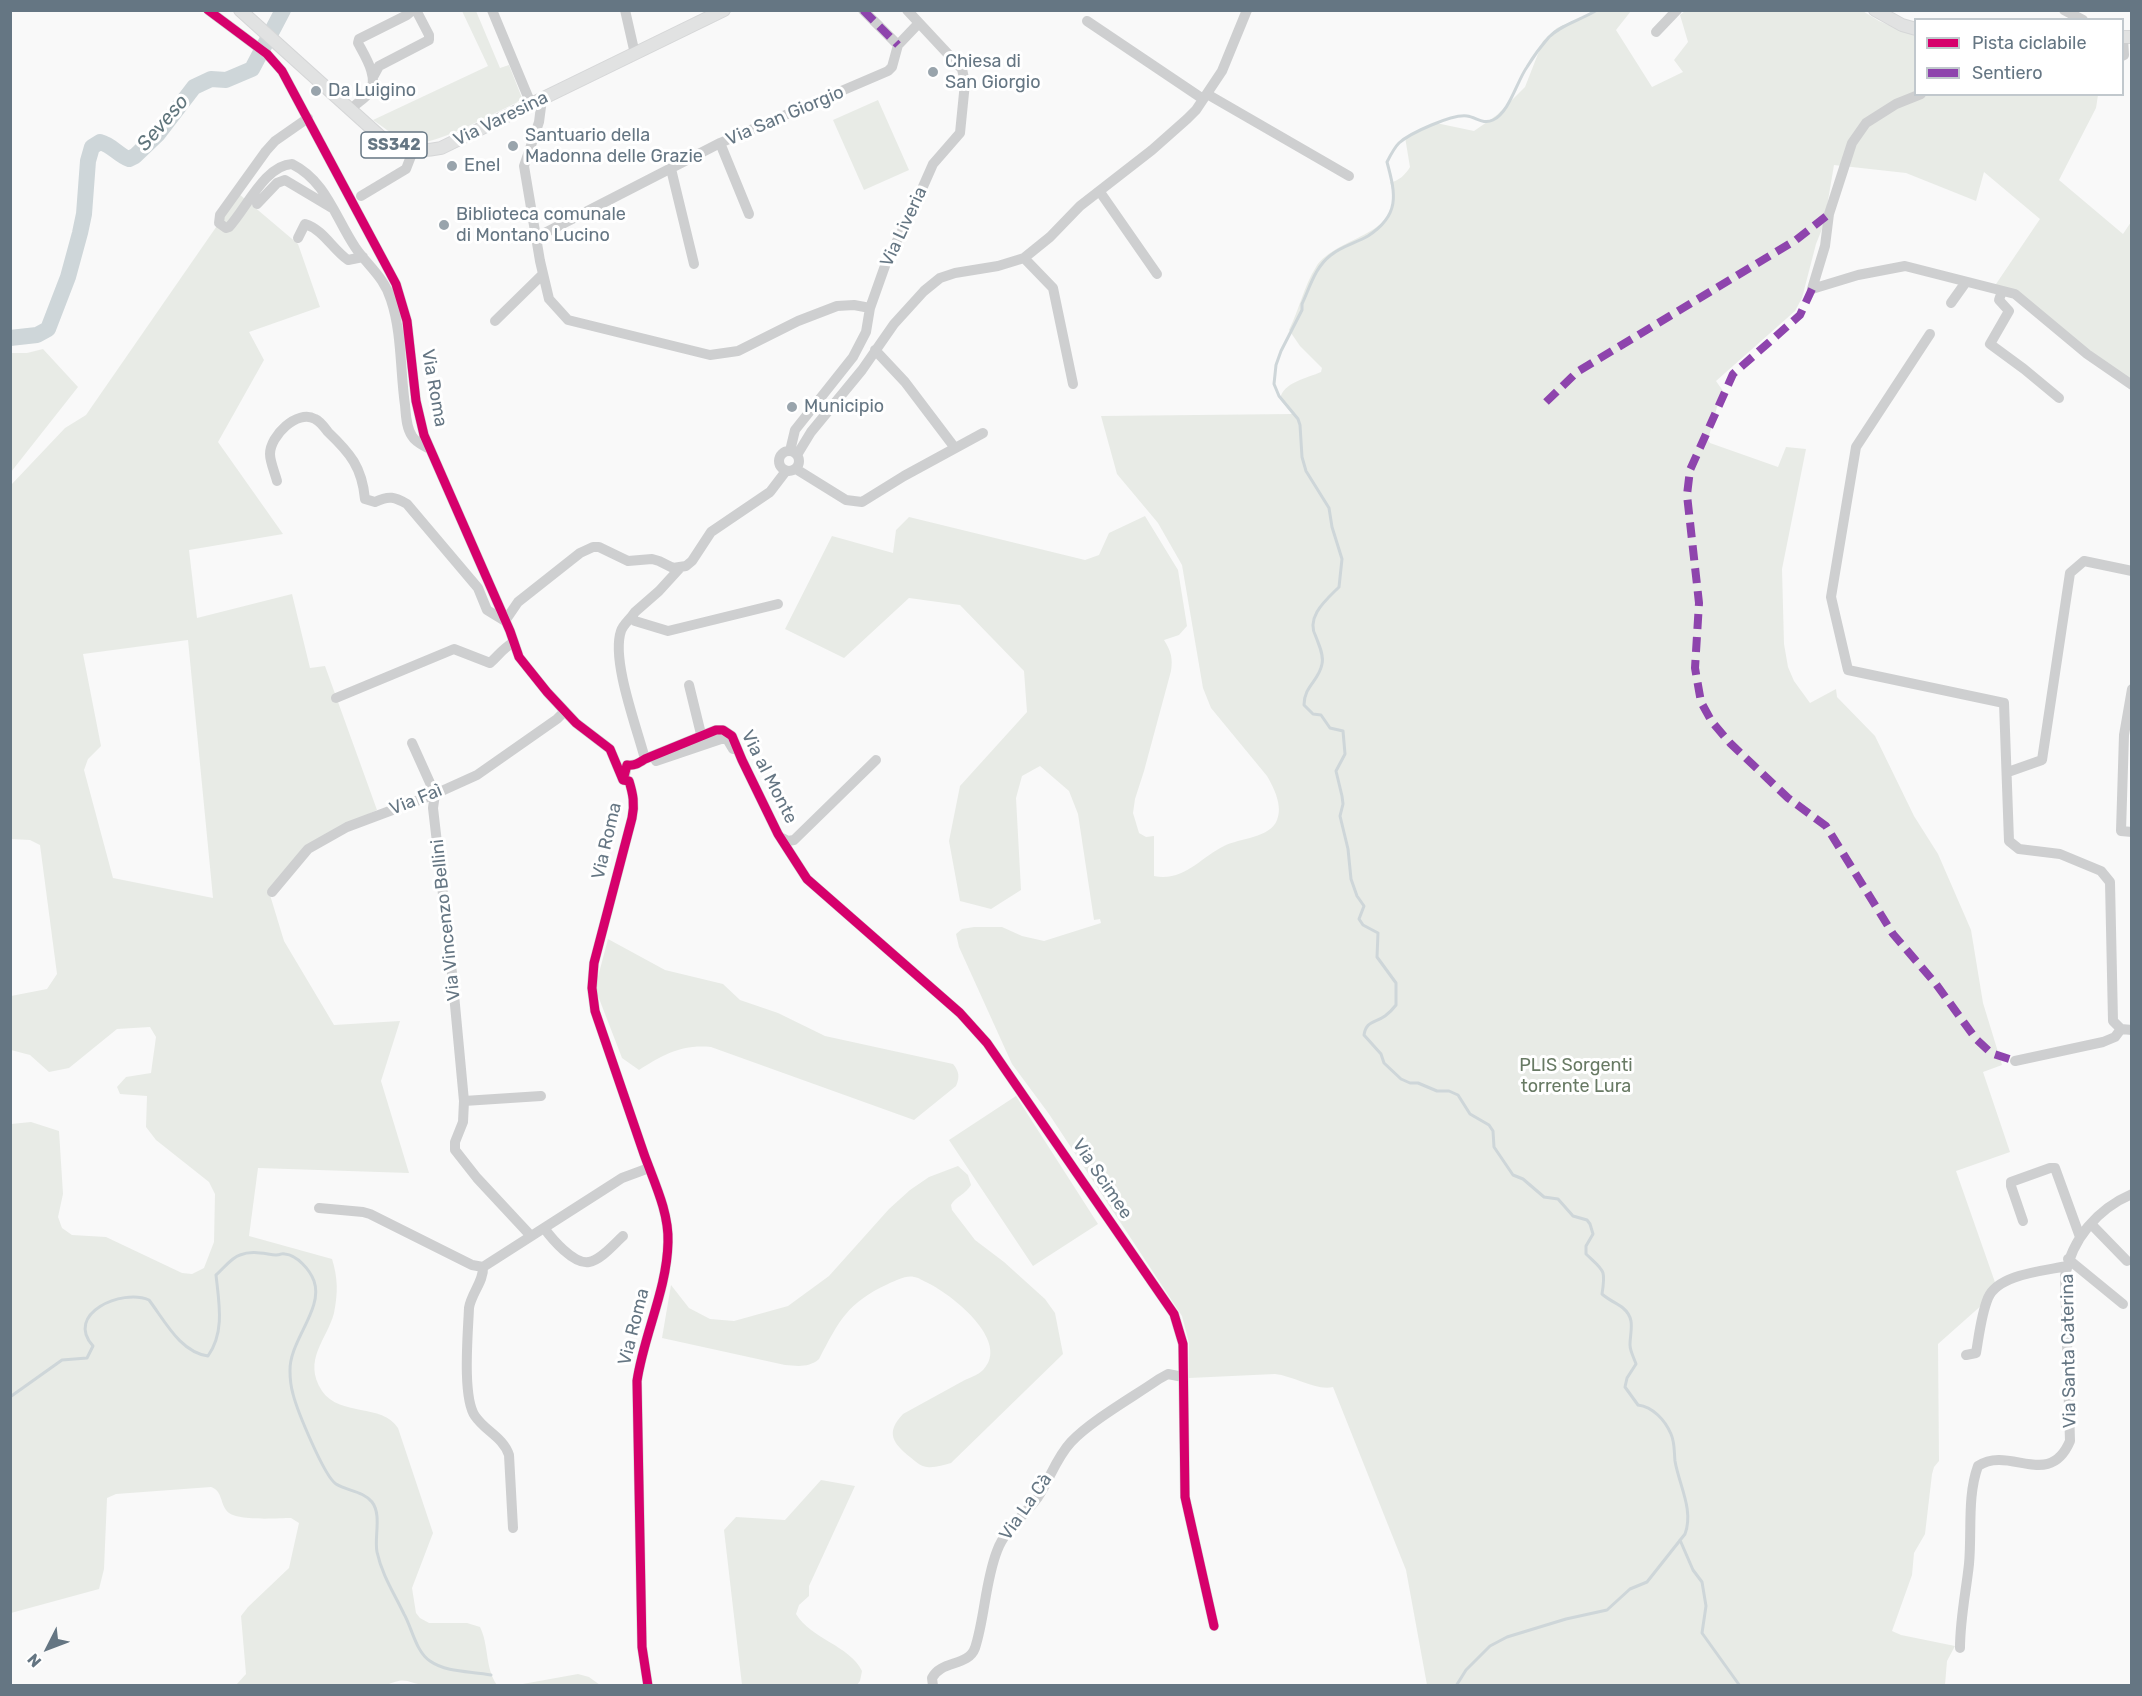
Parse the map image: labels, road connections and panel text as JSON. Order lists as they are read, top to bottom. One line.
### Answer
{"streets":{"main road":["Via Varesina","SS342"],"street":["Via San Giorgio","Via Liveria","Via Roma","Via al Monte","Via Faì","Via Vincenzo Bellini","Via Scimee","Via Santa Caterina","Via La Cà"]},"crossings":[["Via San Giorgio","Via Liveria"],["Via Roma","Via al Monte"],["Via Roma","Via Faì"],["Via al Monte","Via Scimee"],["Via Faì","Via Vincenzo Bellini"],["Via Scimee","Via La Cà"]],"water":["Seveso"],"parks":["PLIS Sorgenti torrente Lura"],"places":["Chiesa di San Giorgio","Da Luigino","Santuario della Madonna delle Grazie","Enel","Biblioteca comunale di Montano Lucino","Municipio"],"legend":["Pista ciclabile","Sentiero"],"north":"bottom left"}
